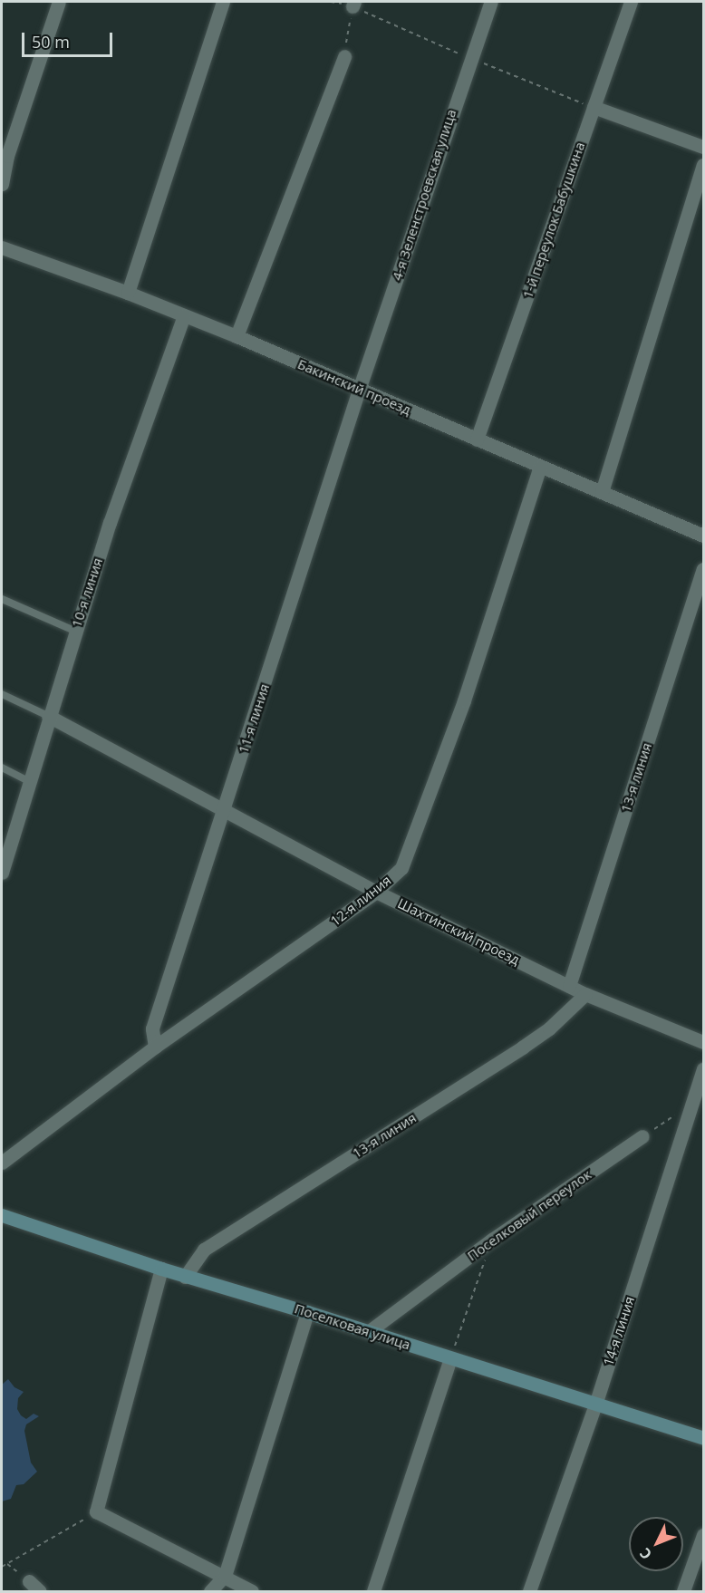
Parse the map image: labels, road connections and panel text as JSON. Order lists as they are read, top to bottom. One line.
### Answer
{"streets":{"street":["4-я Зеленстроевская улица","1-й переулок Бабушкина","Бакинский проезд","10-я линия","11-я линия","13-я линия","12-я линия","Шахтинский проезд","Поселковый переулок","Поселковая улица","14-я линия"]},"crossings":[["4-я Зеленстроевская улица","Бакинский проезд"],["4-я Зеленстроевская улица","11-я линия"],["1-й переулок Бабушкина","Бакинский проезд"],["Бакинский проезд","10-я линия"],["Бакинский проезд","11-я линия"],["Бакинский проезд","12-я линия"],["10-я линия","Шахтинский проезд"],["11-я линия","12-я линия"],["11-я линия","Шахтинский проезд"],["13-я линия","Шахтинский проезд"],["13-я линия","Поселковая улица"],["12-я линия","Шахтинский проезд"],["Поселковый переулок","Поселковая улица"],["Поселковая улица","14-я линия"]],"scale_bar":"50 m","north":"bottom left"}
